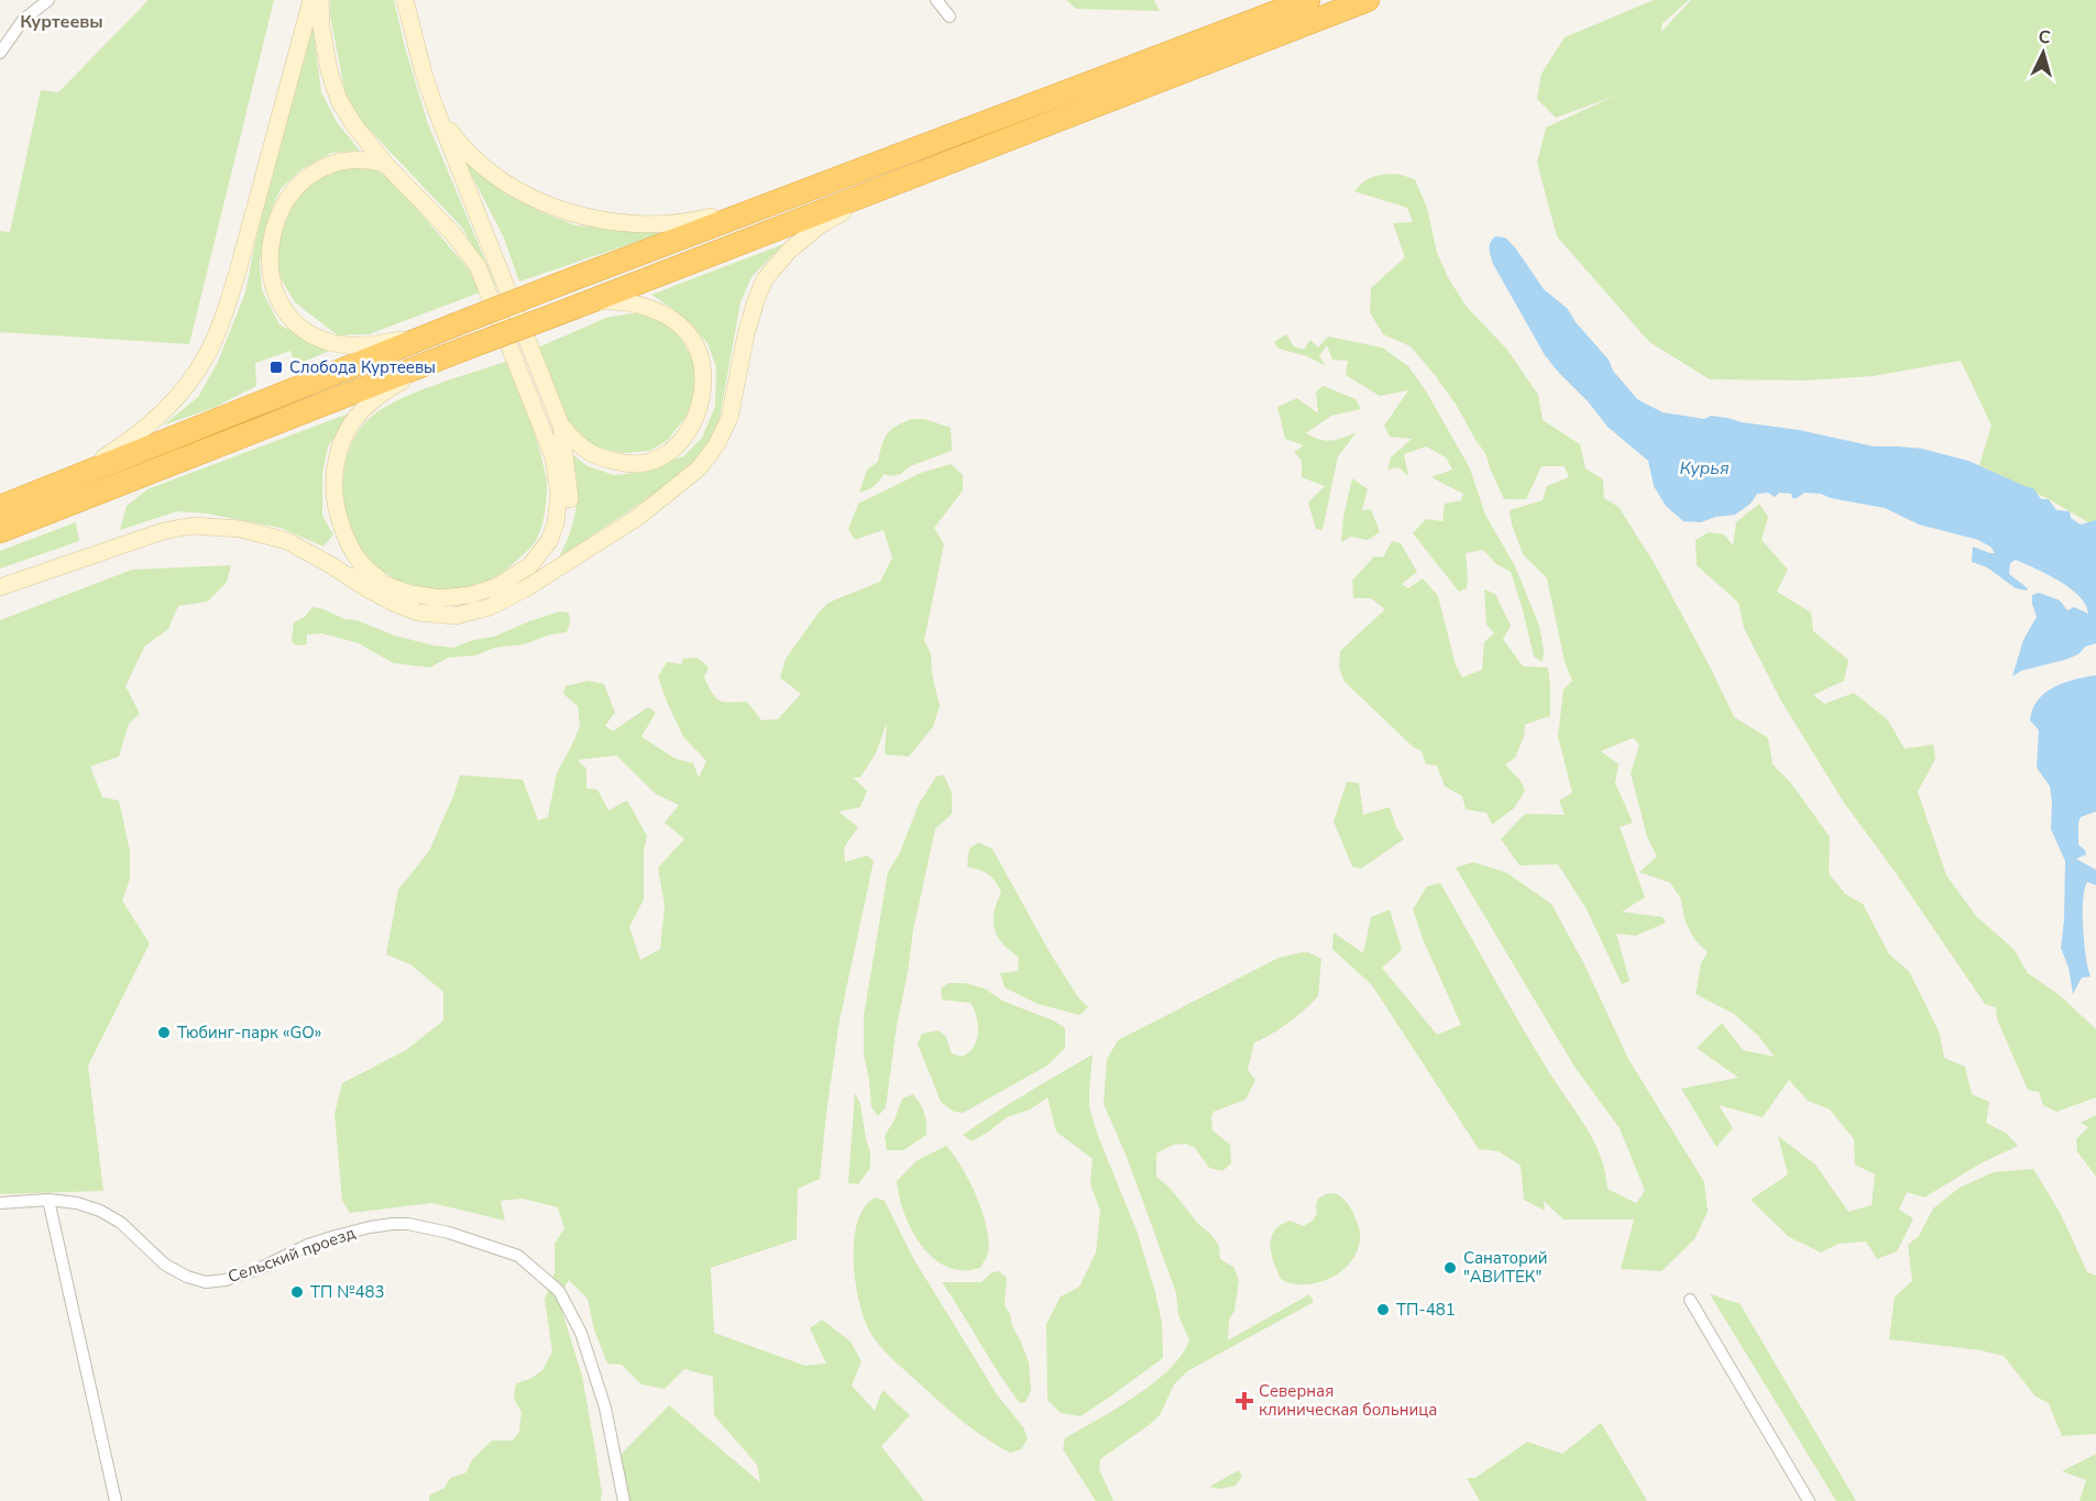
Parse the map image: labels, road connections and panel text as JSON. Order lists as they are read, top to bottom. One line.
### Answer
{"streets":{"street":["Сельский проезд"]},"districts":["Куртеевы"],"water":["Курья"],"places":{"transit":["Слобода Куртеевы"],"other":["Тюбинг-парк «GO»","Санаторий \"АВИТЕК\"","ТП №483","ТП-481"],"health":["Северная клиническая больница"]},"north":"top"}
